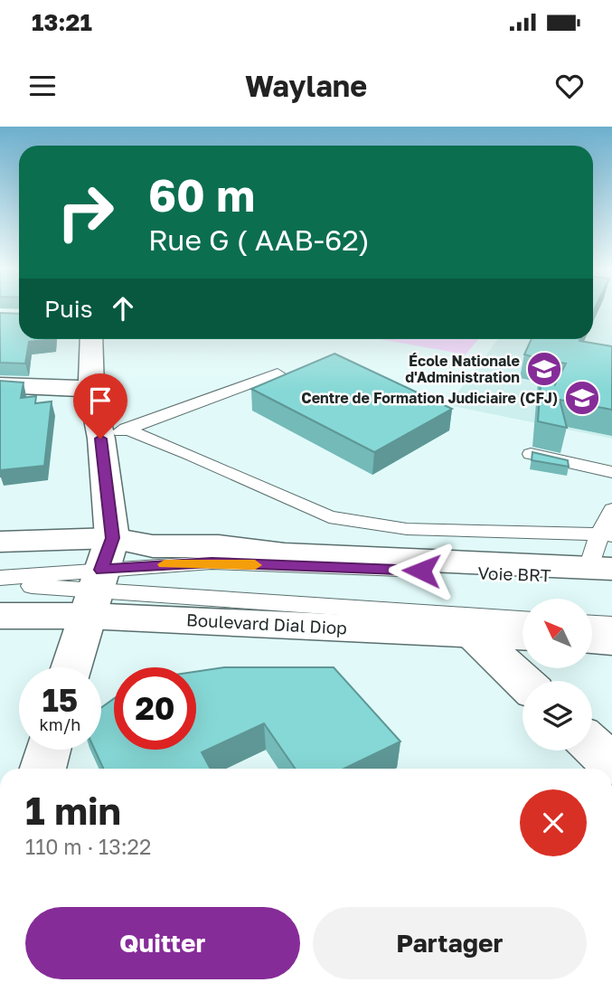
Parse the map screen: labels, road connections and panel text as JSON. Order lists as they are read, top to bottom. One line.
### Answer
{"streets":{"street":["Boulevard Dial Diop"],"lane":["Voie BRT"]},"crossings":[["Voie BRT","Boulevard Dial Diop"]],"places":{"school or university":["École Nationale d'Administration","Centre de Formation Judiciaire (CFJ)"]},"north":"top left","page":{"status":"13:21","header":"Waylane","turn":["60 m","Rue G ( AAB-62)"],"then":"Puis","speed":"15 km/h","limit":"20","heading":["1 min","110 m · 13:22"],"buttons":["Quitter","Partager"]}}
